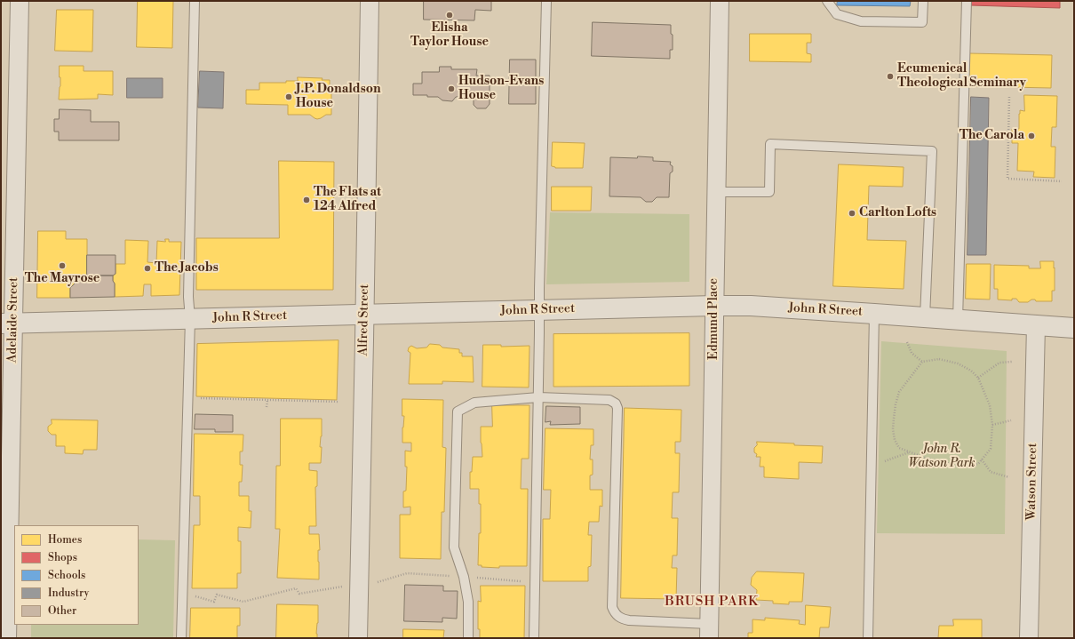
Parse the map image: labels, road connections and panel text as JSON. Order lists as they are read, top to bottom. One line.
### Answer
{"streets":{"street":["John R Street","Edmund Place","Adelaide Street","Alfred Street","Watson Street"]},"crossings":[["John R Street","Edmund Place"],["John R Street","Adelaide Street"],["John R Street","Alfred Street"],["John R Street","Watson Street"]],"districts":["BRUSH PARK"],"parks":["John R. Watson Park"],"places":["Elisha Taylor House","Ecumenical Theological Seminary","Hudson-Evans House","J.P. Donaldson House","The Carola","The Flats at 124 Alfred","Carlton Lofts","The Mayrose","The Jacobs"],"legend":["Homes","Shops","Schools","Industry","Other"]}
